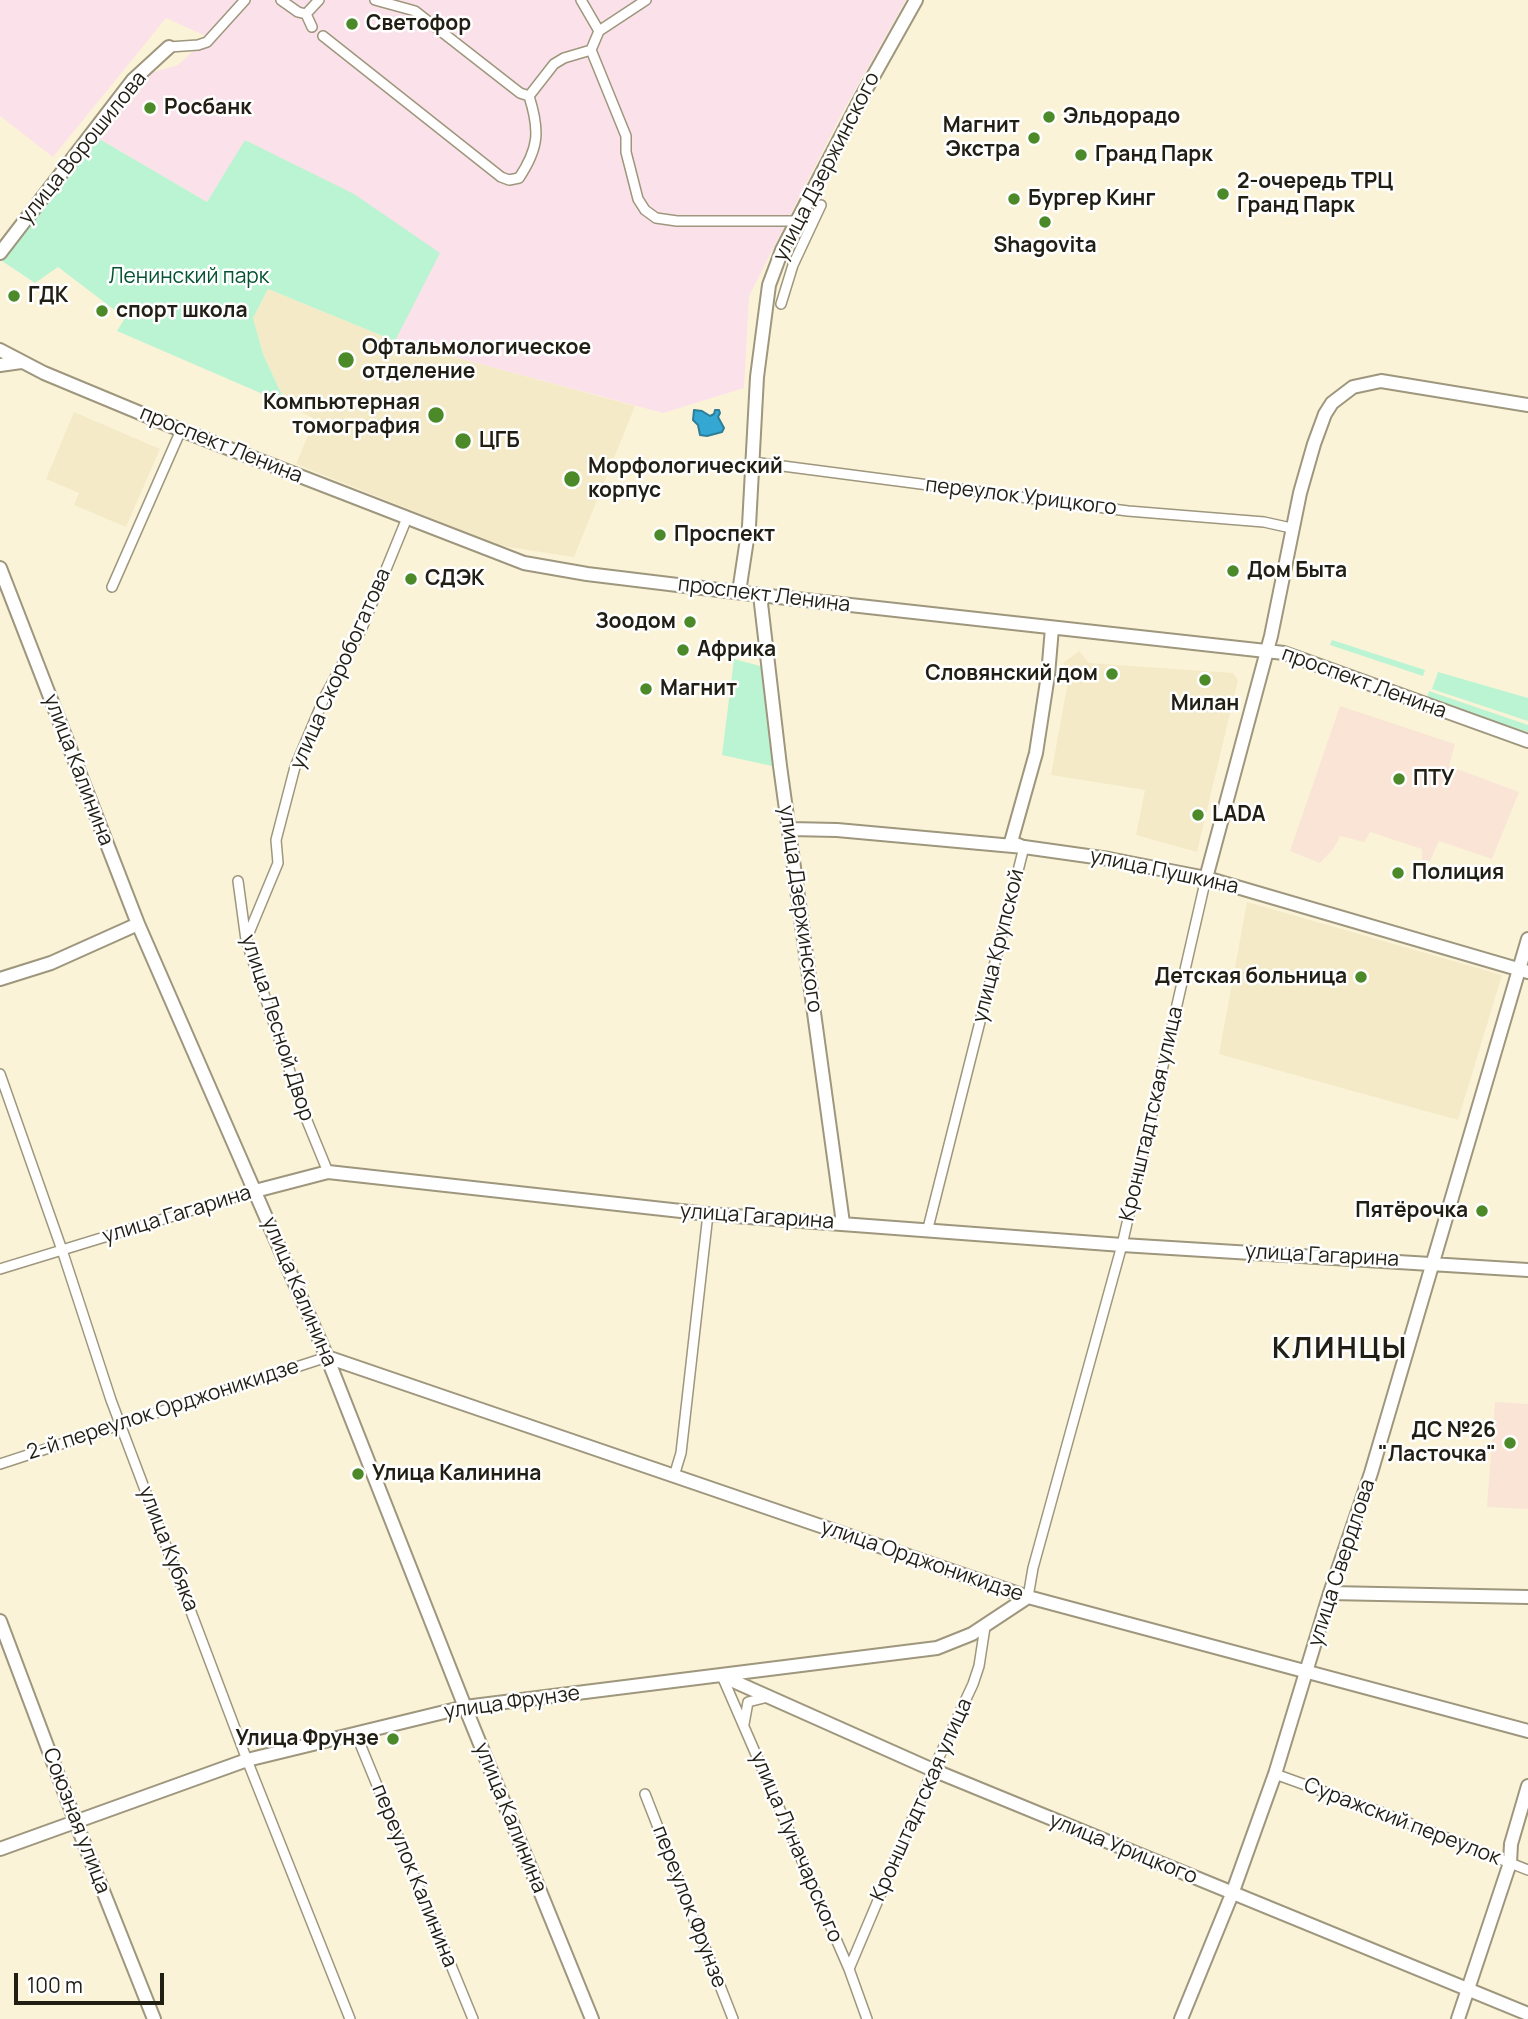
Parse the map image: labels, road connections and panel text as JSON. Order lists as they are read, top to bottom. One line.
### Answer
{"streets":{"street":["улица Ворошилова","улица Дзержинского","проспект Ленина","переулок Урицкого","улица Скоробогатова","улица Калинина","улица Пушкина","улица Крупской","улица Лесной Двор","Кронштадтская улица","улица Гагарина","2-й переулок Орджоникидзе","улица Кубяка","улица Орджоникидзе","улица Свердлова","улица Фрунзе","Союзная улица","Суражский переулок","улица Луначарского","улица Урицкого","переулок Калинина","переулок Фрунзе"]},"crossings":[["улица Дзержинского","проспект Ленина"],["улица Дзержинского","переулок Урицкого"],["улица Дзержинского","улица Пушкина"],["улица Дзержинского","улица Гагарина"],["проспект Ленина","улица Скоробогатова"],["проспект Ленина","улица Крупской"],["проспект Ленина","Кронштадтская улица"],["переулок Урицкого","Кронштадтская улица"],["улица Скоробогатова","улица Лесной Двор"],["улица Калинина","улица Гагарина"],["улица Калинина","2-й переулок Орджоникидзе"],["улица Калинина","улица Орджоникидзе"],["улица Калинина","улица Фрунзе"],["улица Пушкина","улица Крупской"],["улица Пушкина","Кронштадтская улица"],["улица Пушкина","улица Свердлова"],["улица Крупской","улица Гагарина"],["улица Лесной Двор","улица Гагарина"],["Кронштадтская улица","улица Гагарина"],["Кронштадтская улица","улица Орджоникидзе"],["Кронштадтская улица","улица Фрунзе"],["Кронштадтская улица","улица Луначарского"],["Кронштадтская улица","улица Урицкого"],["улица Гагарина","улица Кубяка"],["улица Гагарина","улица Свердлова"],["2-й переулок Орджоникидзе","улица Кубяка"],["2-й переулок Орджоникидзе","улица Орджоникидзе"],["улица Кубяка","улица Фрунзе"],["улица Орджоникидзе","улица Свердлова"],["улица Орджоникидзе","улица Фрунзе"],["улица Свердлова","Суражский переулок"],["улица Свердлова","улица Урицкого"],["улица Фрунзе","Союзная улица"],["улица Фрунзе","улица Луначарского"],["улица Фрунзе","улица Урицкого"],["улица Фрунзе","переулок Калинина"],["улица Луначарского","улица Урицкого"]],"districts":["КЛИНЦЫ"],"parks":["Ленинский парк"],"places":["Светофор","Росбанк","Эльдорадо","Магнит Экстра","Гранд Парк","2-очередь ТРЦ Гранд Парк","Бургер Кинг","Shagovita","ГДК","спорт школа","Офтальмологическое отделение","Компьютерная томография","ЦГБ","Морфологический корпус","Проспект","Дом Быта","СДЭК","Зоодом","Африка","Словянский дом","Милан","Магнит","ПТУ","LADA","Полиция","Детская больница","Пятёрочка","ДС №26 \"Ласточка\"","Улица Калинина","Улица Фрунзе"],"scale_bar":"100 m"}
